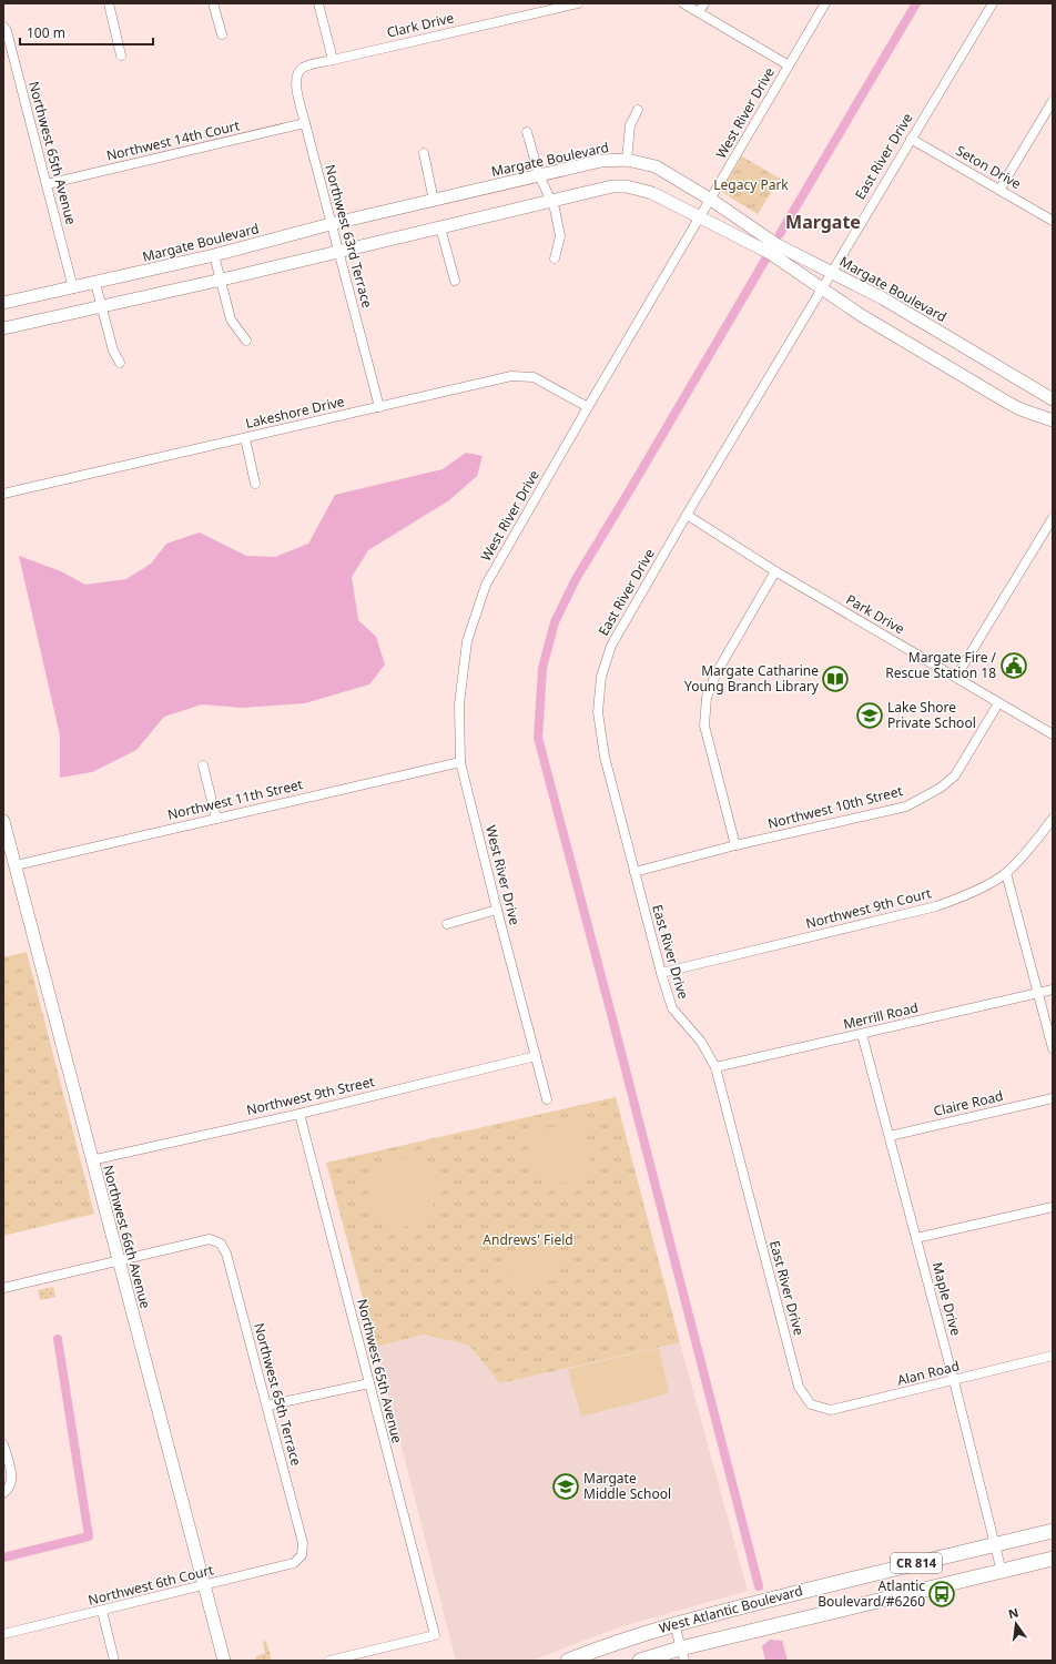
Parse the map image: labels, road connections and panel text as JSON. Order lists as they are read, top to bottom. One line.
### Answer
{"streets":{"main road":["CR 814","West Atlantic Boulevard"],"street":["Clark Drive","West River Drive","Northwest 14th Court","Northwest 65th Avenue","East River Drive","Margate Boulevard","Seton Drive","Northwest 63rd Terrace","Lakeshore Drive","Park Drive","Northwest 11th Street","Northwest 10th Street","Northwest 9th Court","Merrill Road","Northwest 9th Street","Claire Road","Northwest 66th Avenue","Maple Drive","Alan Road","Northwest 65th Terrace","Northwest 6th Court"]},"crossings":[["Clark Drive","Northwest 63rd Terrace"],["West River Drive","Margate Boulevard"],["West River Drive","Lakeshore Drive"],["West River Drive","Northwest 11th Street"],["West River Drive","Northwest 9th Street"],["Northwest 14th Court","Northwest 65th Avenue"],["Northwest 14th Court","Northwest 63rd Terrace"],["Northwest 65th Avenue","Margate Boulevard"],["Northwest 65th Avenue","Northwest 9th Street"],["East River Drive","Margate Boulevard"],["East River Drive","Seton Drive"],["East River Drive","Park Drive"],["East River Drive","Northwest 10th Street"],["East River Drive","Northwest 9th Court"],["East River Drive","Merrill Road"],["East River Drive","Alan Road"],["Margate Boulevard","Northwest 63rd Terrace"],["Northwest 63rd Terrace","Lakeshore Drive"],["Park Drive","Northwest 10th Street"],["Northwest 11th Street","Northwest 66th Avenue"],["Merrill Road","Maple Drive"],["Northwest 9th Street","Northwest 66th Avenue"],["Claire Road","Maple Drive"],["Northwest 66th Avenue","Northwest 65th Terrace"],["Northwest 66th Avenue","Northwest 6th Court"],["Maple Drive","Alan Road"],["Maple Drive","West Atlantic Boulevard"],["Northwest 65th Terrace","Northwest 6th Court"]],"districts":["Margate"],"parks":["Legacy Park","Andrews' Field"],"places":{"public building":["Margate Fire / Rescue Station 18"],"library":["Margate Catharine Young Branch Library"],"school or university":["Lake Shore Private School","Margate Middle School"],"bus stop":["Atlantic Boulevard/#6260"]},"scale_bar":"100 m","north":"top"}
